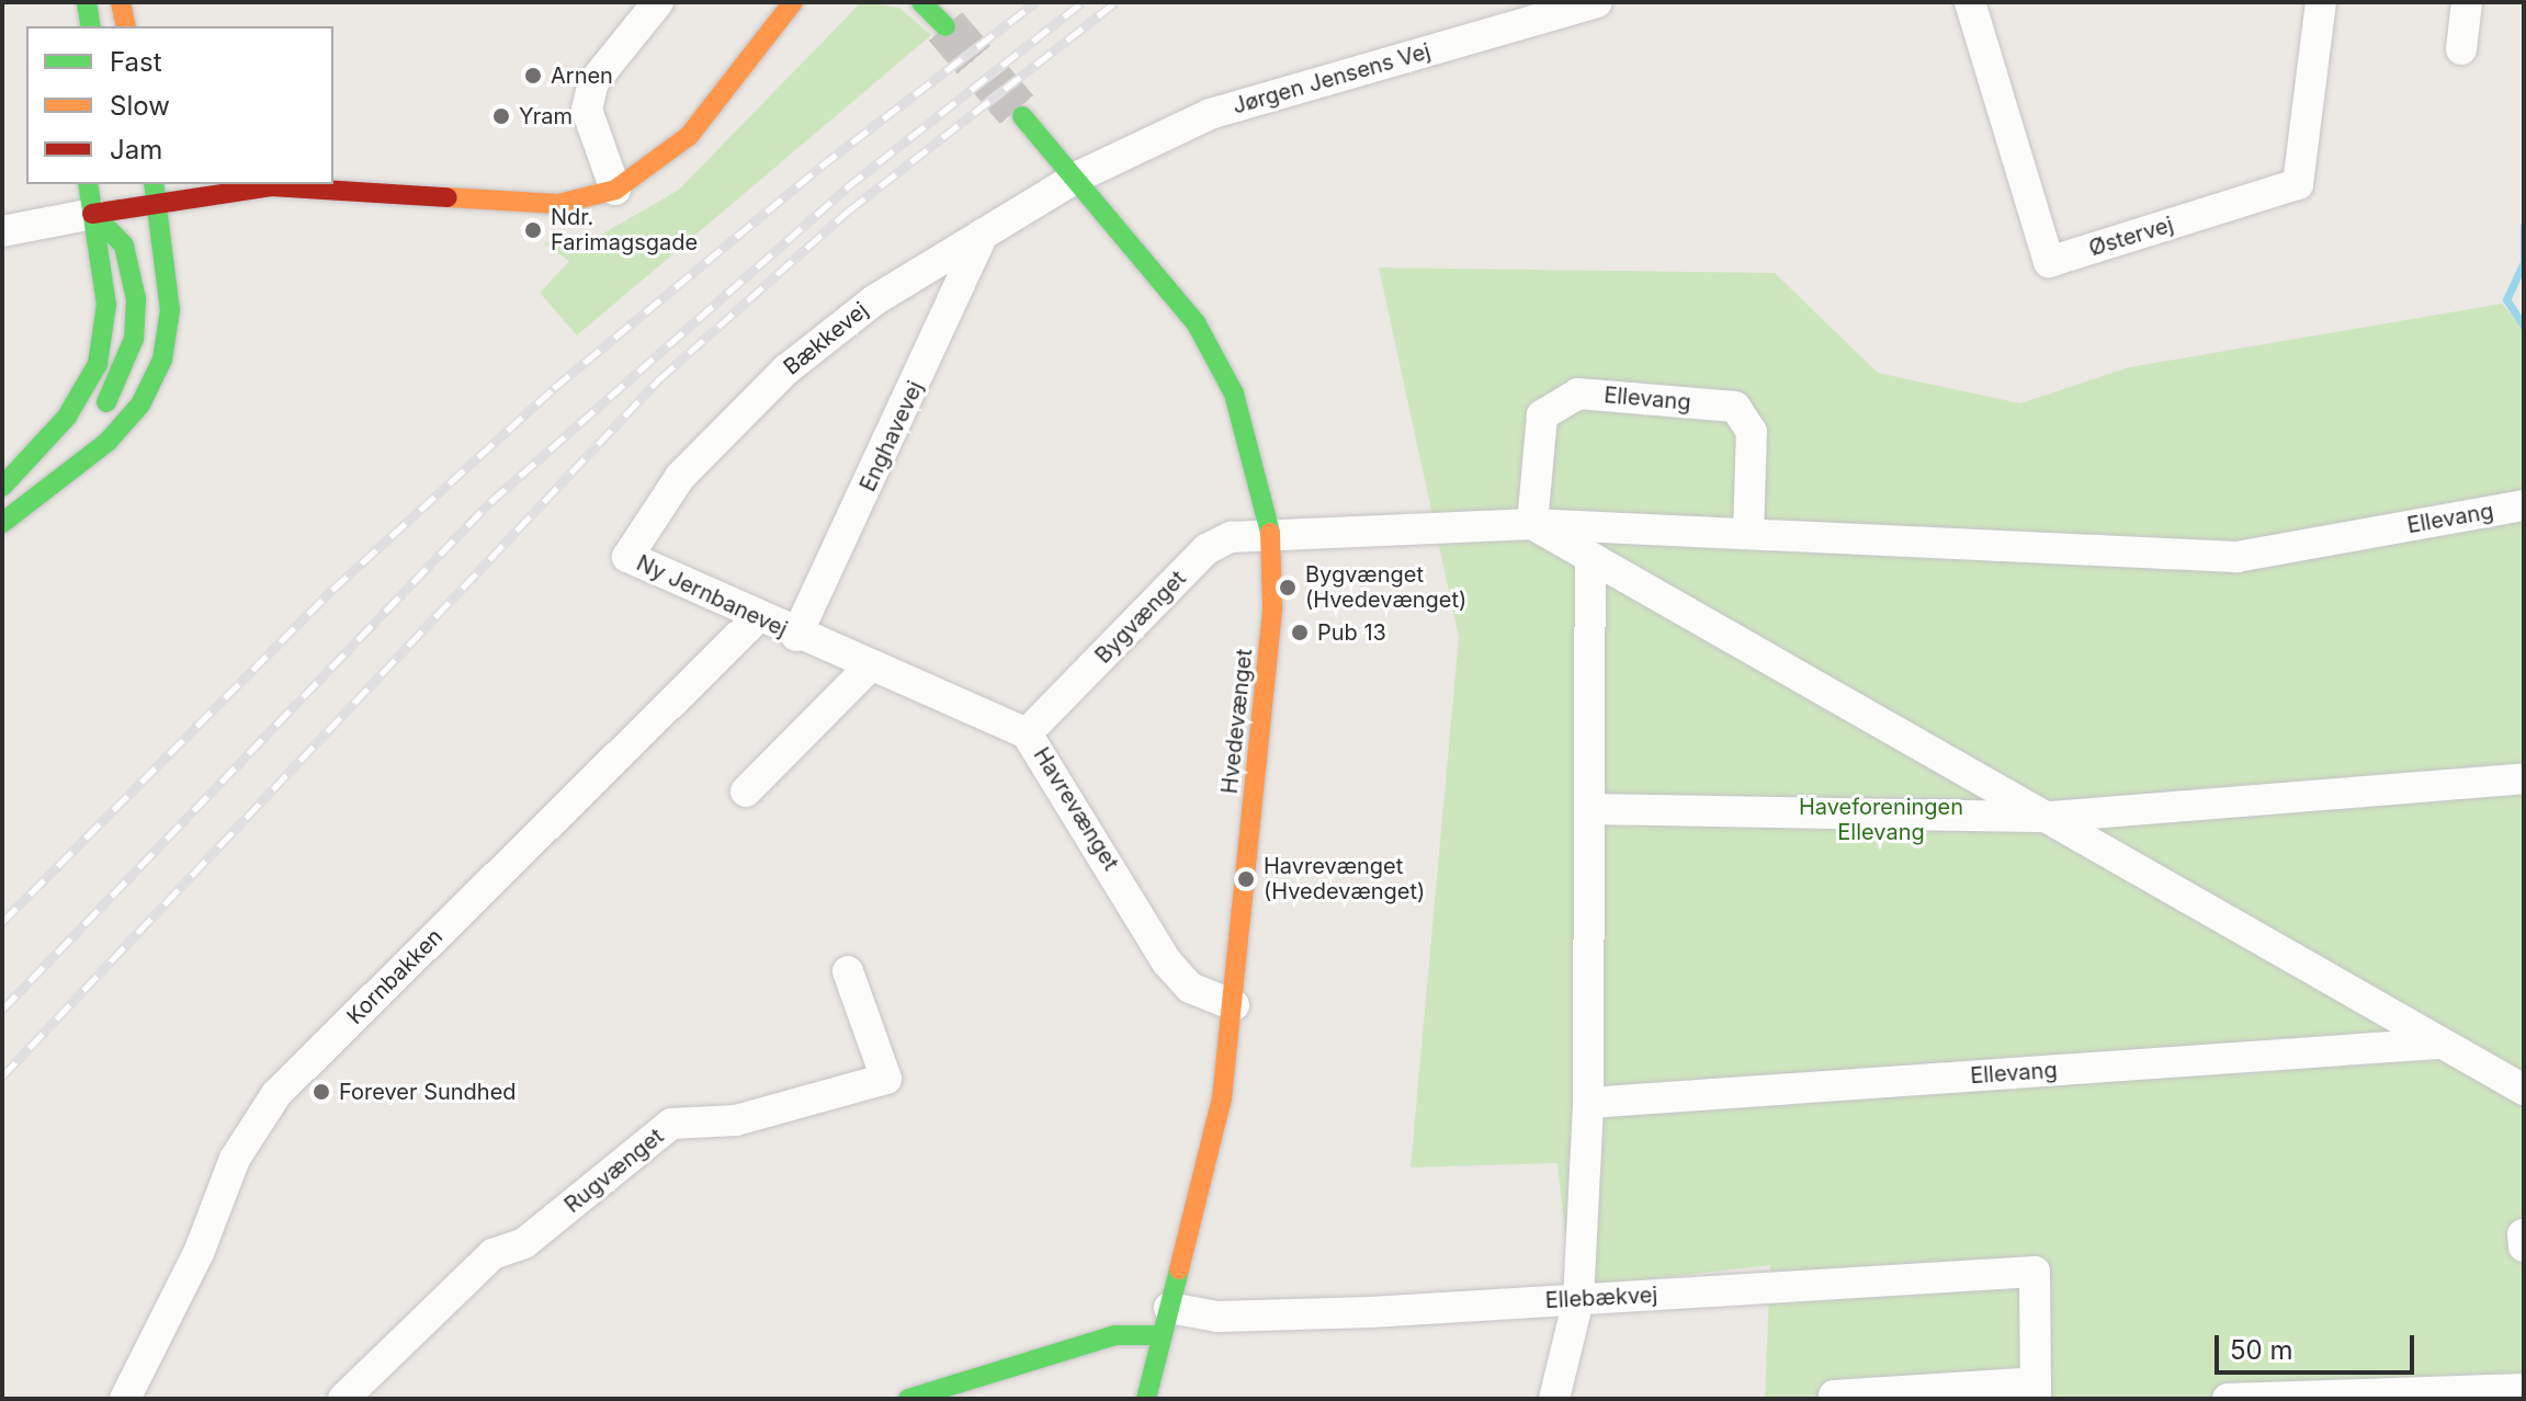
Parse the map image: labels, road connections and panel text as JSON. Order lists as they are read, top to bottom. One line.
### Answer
{"streets":{"street":["Jørgen Jensens Vej","Østervej","Bækkevej","Ellevang","Enghavevej","Ny Jernbanevej","Bygvænget","Hvedevænget","Havrevænget","Kornbakken","Rugvænget","Ellebækvej"]},"crossings":[["Jørgen Jensens Vej","Bækkevej"],["Jørgen Jensens Vej","Hvedevænget"],["Bækkevej","Enghavevej"],["Bækkevej","Ny Jernbanevej"],["Bækkevej","Hvedevænget"],["Ellevang","Bygvænget"],["Ellevang","Hvedevænget"],["Enghavevej","Ny Jernbanevej"],["Enghavevej","Havrevænget"],["Ny Jernbanevej","Havrevænget"],["Ny Jernbanevej","Kornbakken"],["Bygvænget","Hvedevænget"],["Bygvænget","Havrevænget"],["Hvedevænget","Havrevænget"],["Hvedevænget","Ellebækvej"]],"parks":["Haveforeningen Ellevang"],"places":["Arnen","Yram","Ndr. Farimagsgade","Bygvænget (Hvedevænget)","Pub 13","Havrevænget (Hvedevænget)","Forever Sundhed"],"legend":["Fast","Slow","Jam"],"scale_bar":"50 m"}
